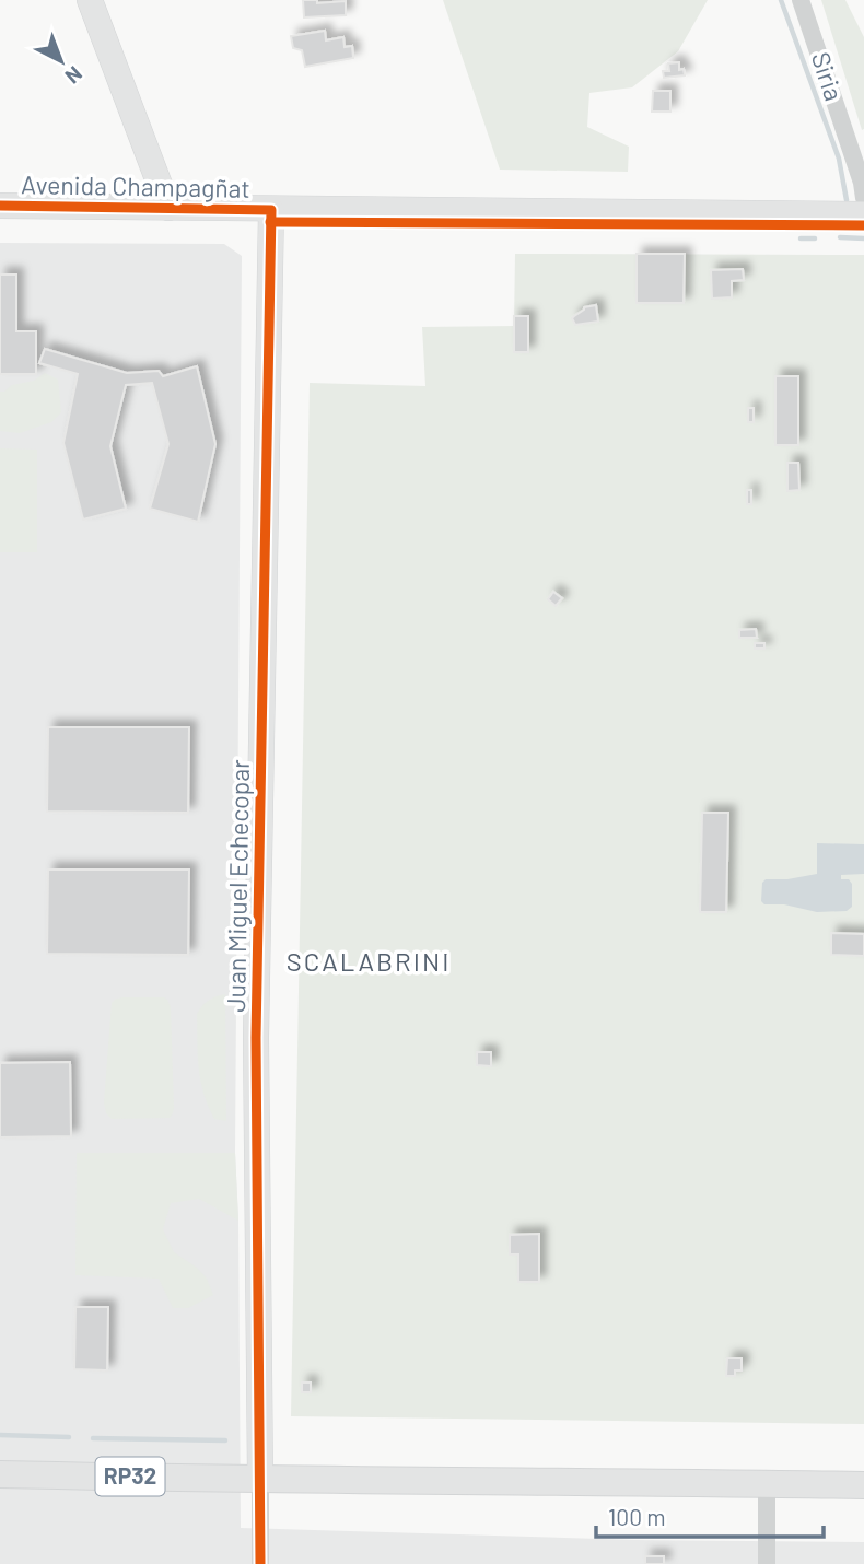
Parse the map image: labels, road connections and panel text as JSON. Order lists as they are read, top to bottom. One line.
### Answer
{"streets":{"main road":["RP32"],"street":["Siria","Avenida Champagñat","Juan Miguel Echecopar"]},"crossings":[["Avenida Champagñat","Juan Miguel Echecopar"],["Juan Miguel Echecopar","RP32"]],"districts":["SCALABRINI"],"scale_bar":"100 m","north":"bottom right"}
